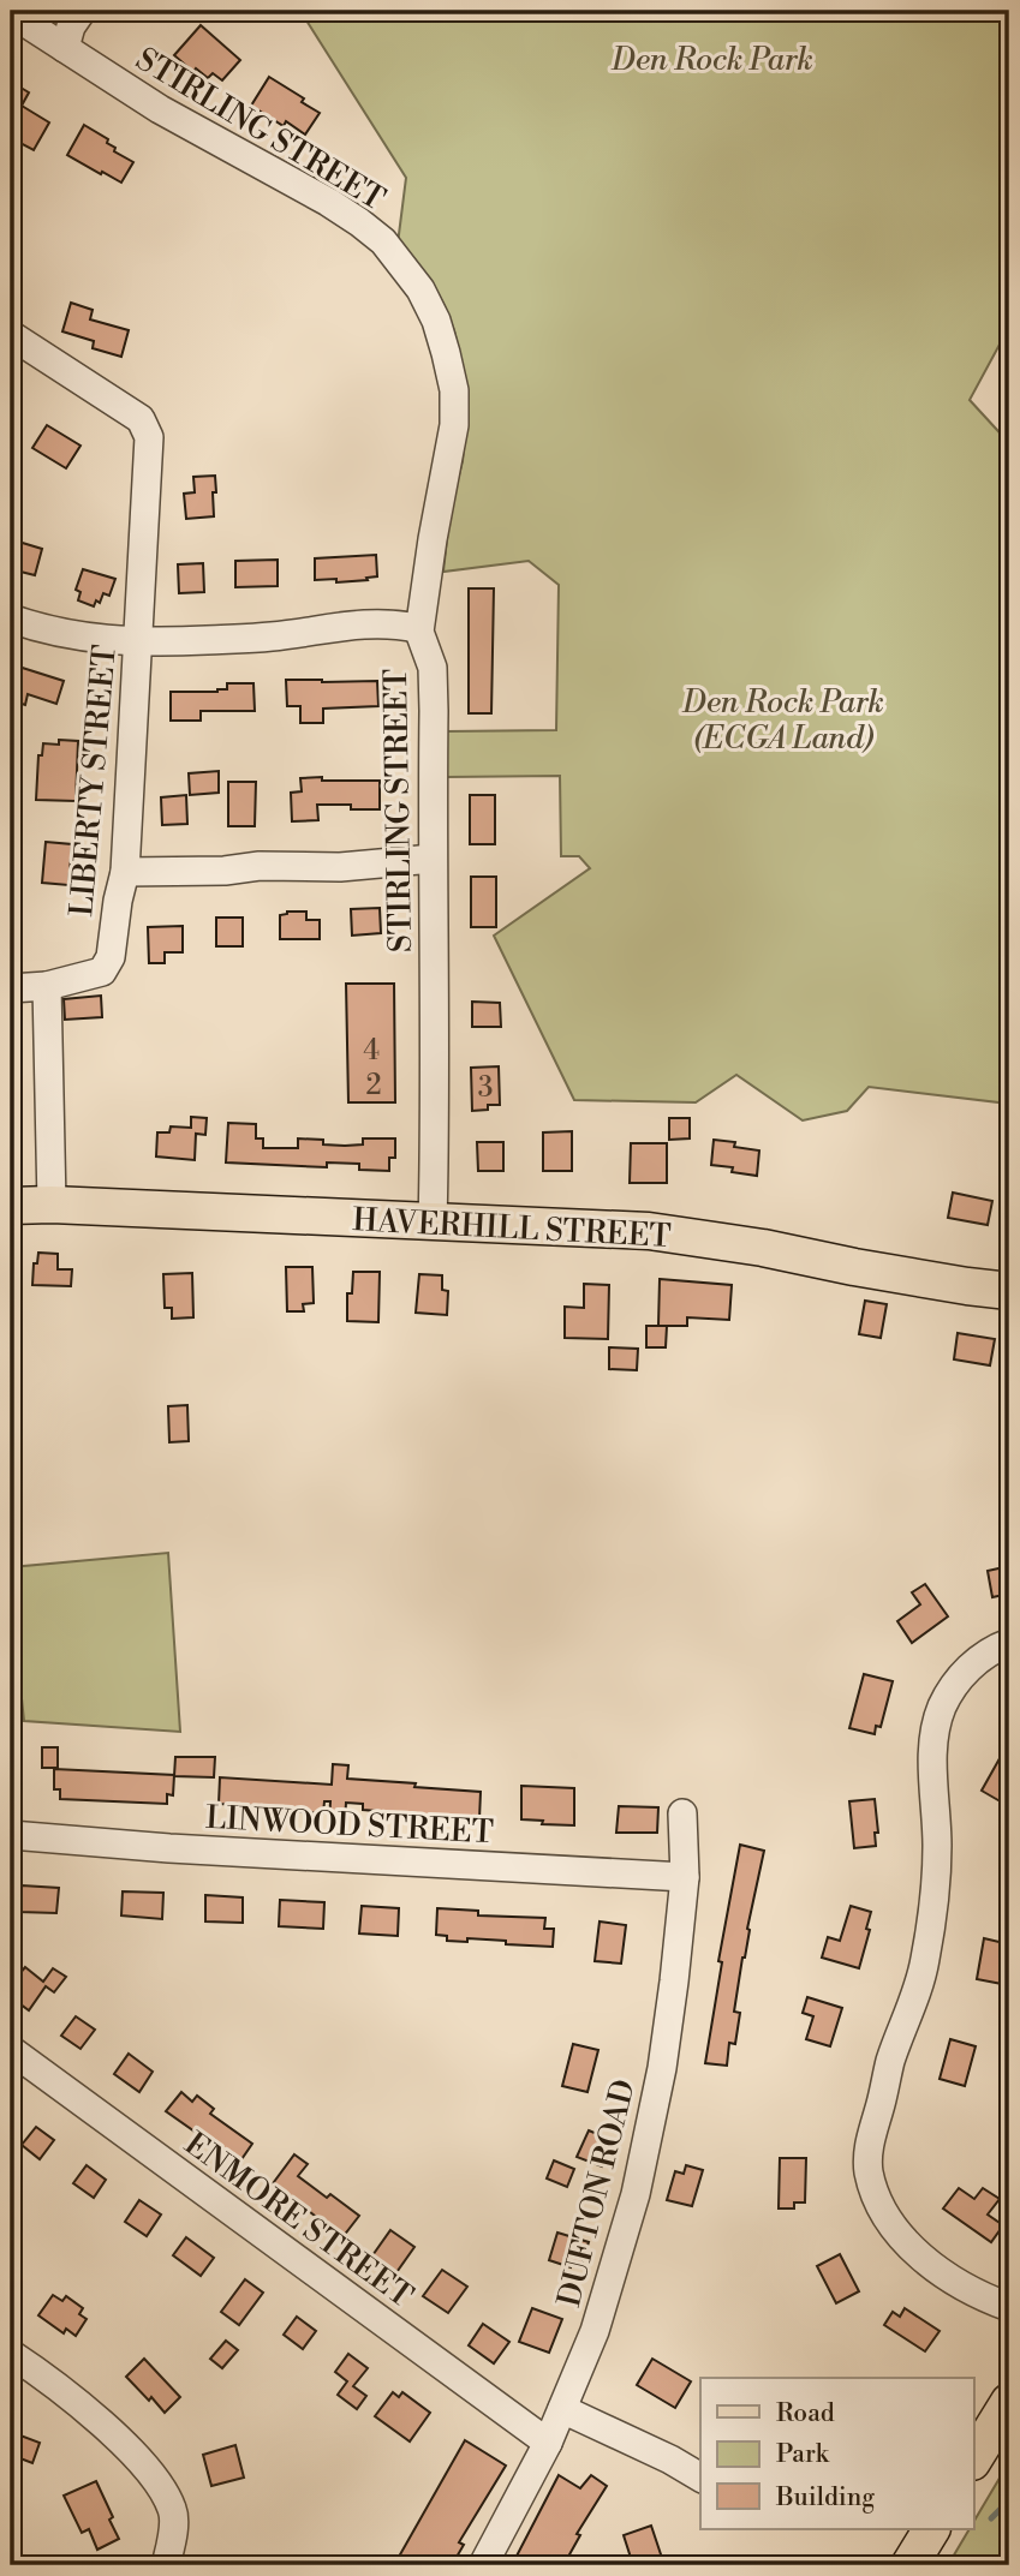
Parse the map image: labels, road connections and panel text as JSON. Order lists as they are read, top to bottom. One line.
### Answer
{"streets":{"main road":["HAVERHILL STREET"],"street":["STIRLING STREET","LIBERTY STREET","LINWOOD STREET","DUFTON ROAD","ENMORE STREET"]},"crossings":[["STIRLING STREET","HAVERHILL STREET"],["LINWOOD STREET","DUFTON ROAD"],["DUFTON ROAD","ENMORE STREET"]],"parks":["Den Rock Park","Den Rock Park (ECGA Land)"],"house_numbers":["4","2","3"],"legend":["Road","Park","Building"]}
